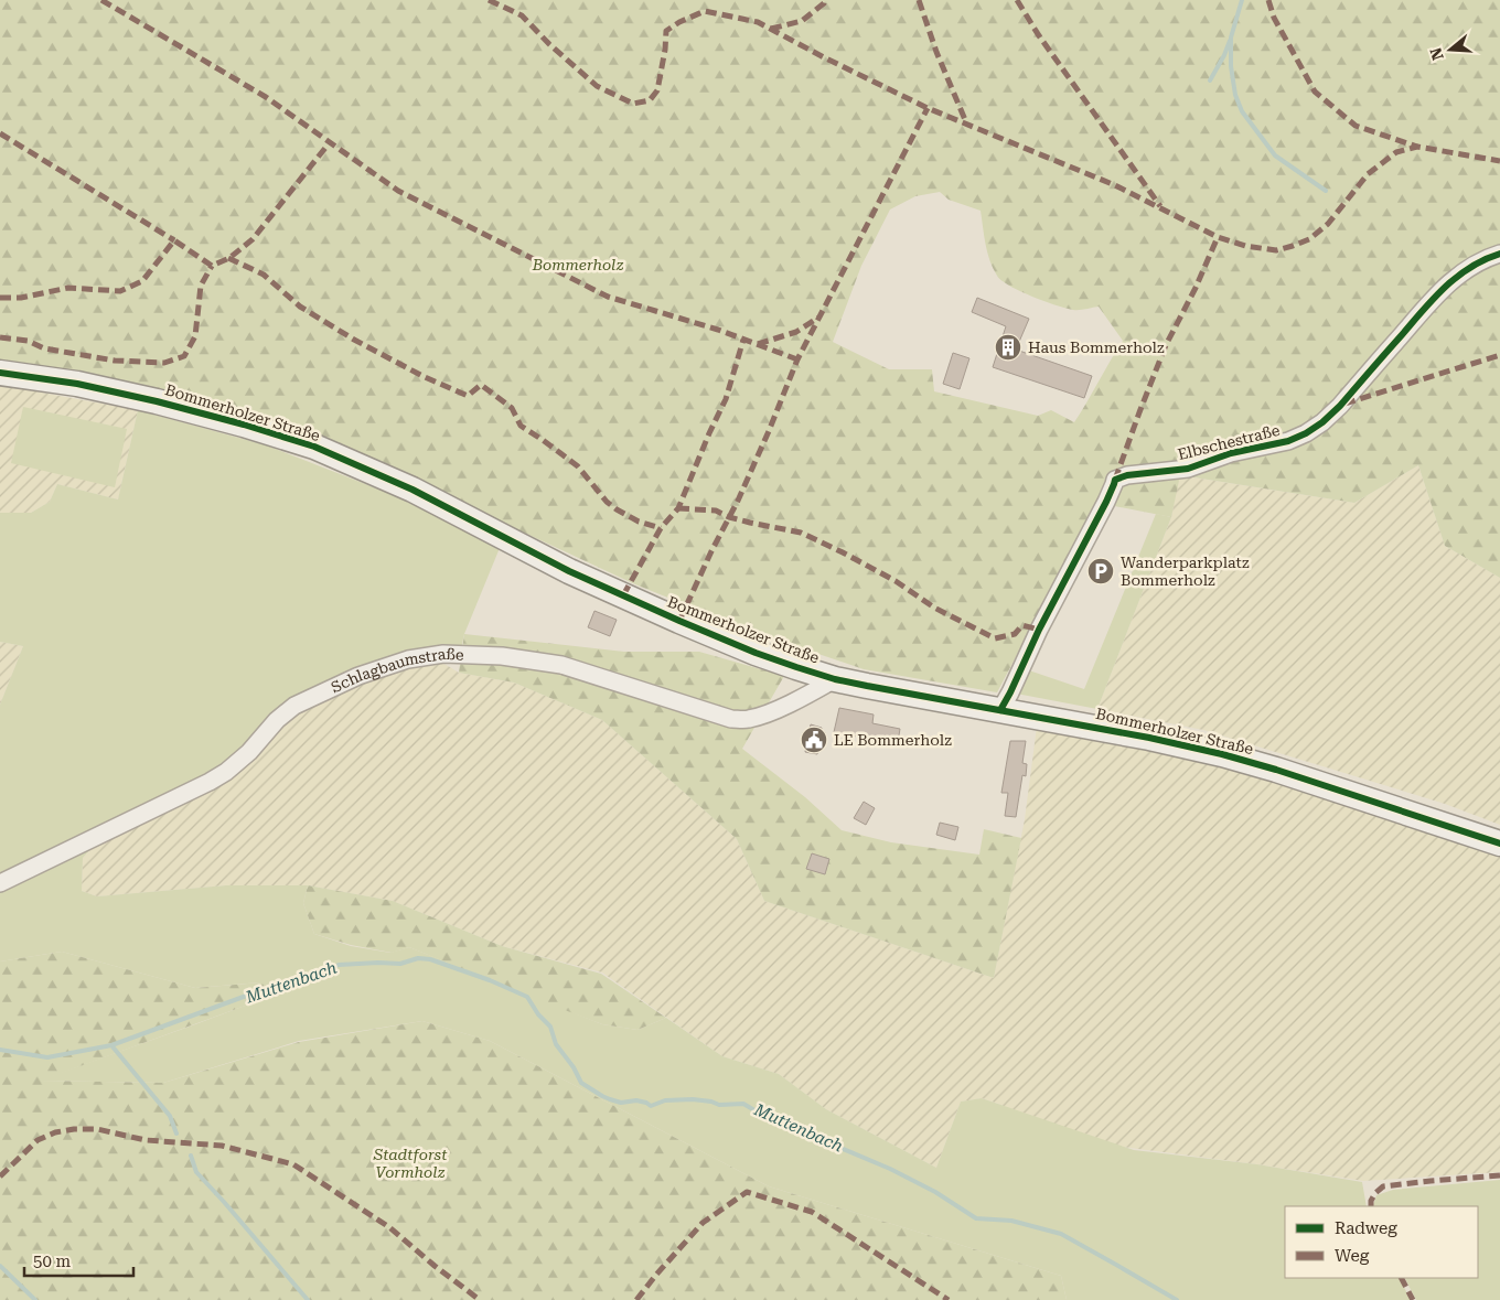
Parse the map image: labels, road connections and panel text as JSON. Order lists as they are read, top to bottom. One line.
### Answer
{"streets":{"main road":["Bommerholzer Straße"],"street":["Elbschestraße","Schlagbaumstraße"]},"crossings":[["Bommerholzer Straße","Elbschestraße"],["Bommerholzer Straße","Schlagbaumstraße"]],"water":["Muttenbach"],"parks":["Bommerholz","Stadtforst Vormholz"],"places":{"building":["Haus Bommerholz"],"parking":["Wanderparkplatz Bommerholz"],"public building":["LE Bommerholz"]},"legend":["Radweg","Weg"],"scale_bar":"50 m","north":"left"}
